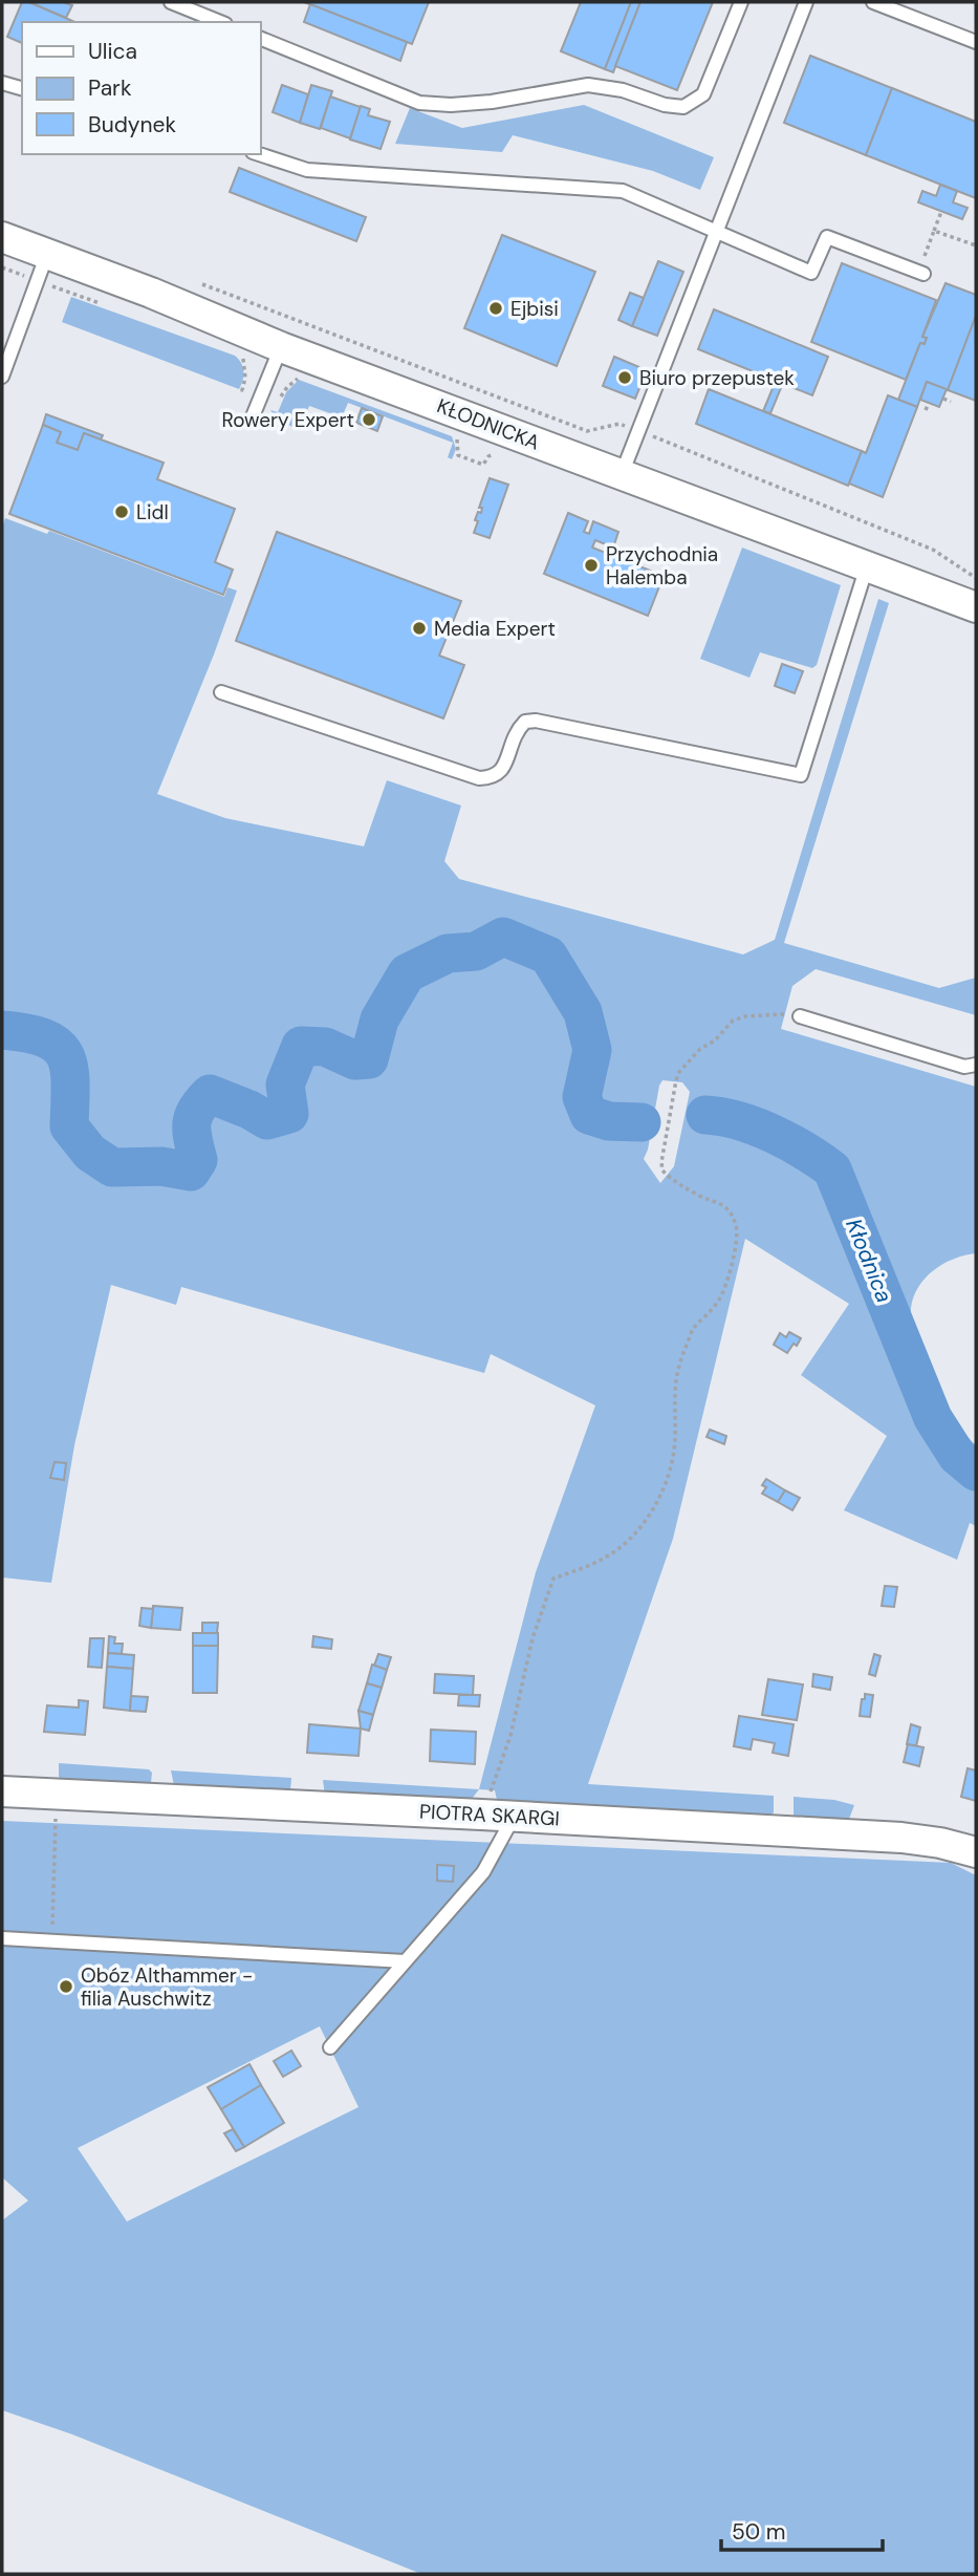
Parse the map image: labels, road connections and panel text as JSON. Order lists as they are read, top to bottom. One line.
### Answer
{"streets":{"street":["KŁODNICKA","PIOTRA SKARGI"]},"water":["Kłodnica"],"places":["Ejbisi","Biuro przepustek","Rowery Expert","Lidl","Przychodnia Halemba","Media Expert","Obóz Althammer - filia Auschwitz"],"legend":["Ulica","Park","Budynek"],"scale_bar":"50 m"}
